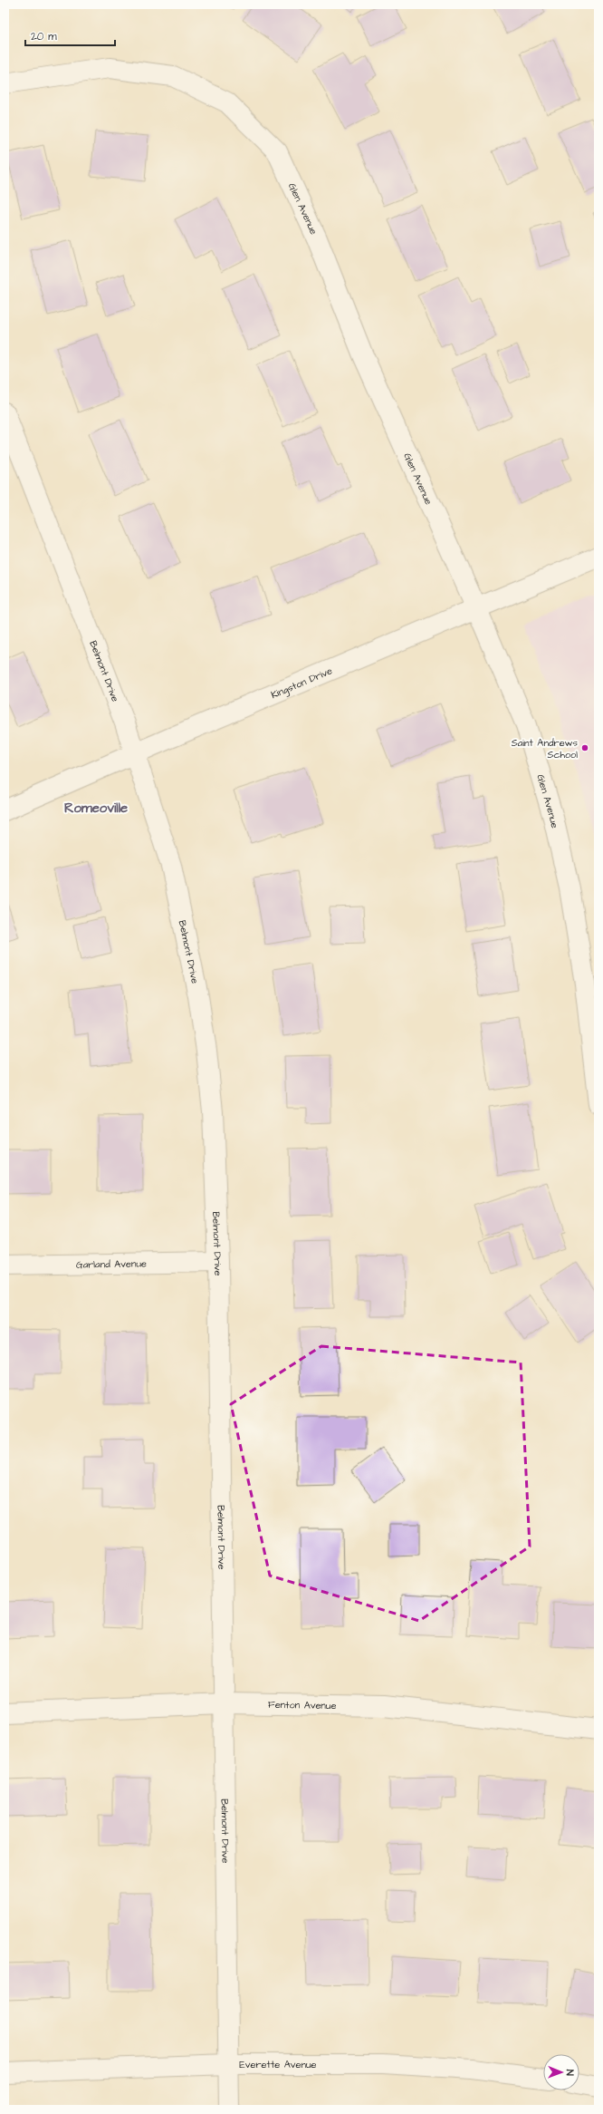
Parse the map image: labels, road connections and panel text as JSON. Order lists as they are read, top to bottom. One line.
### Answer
{"streets":{"street":["Glen Avenue","Belmont Drive","Kingston Drive","Garland Avenue","Fenton Avenue","Everette Avenue"]},"crossings":[["Glen Avenue","Kingston Drive"],["Belmont Drive","Kingston Drive"],["Belmont Drive","Garland Avenue"],["Belmont Drive","Fenton Avenue"],["Belmont Drive","Everette Avenue"]],"districts":["Romeoville"],"places":["Saint Andrews School"],"scale_bar":"20 m","north":"right"}
